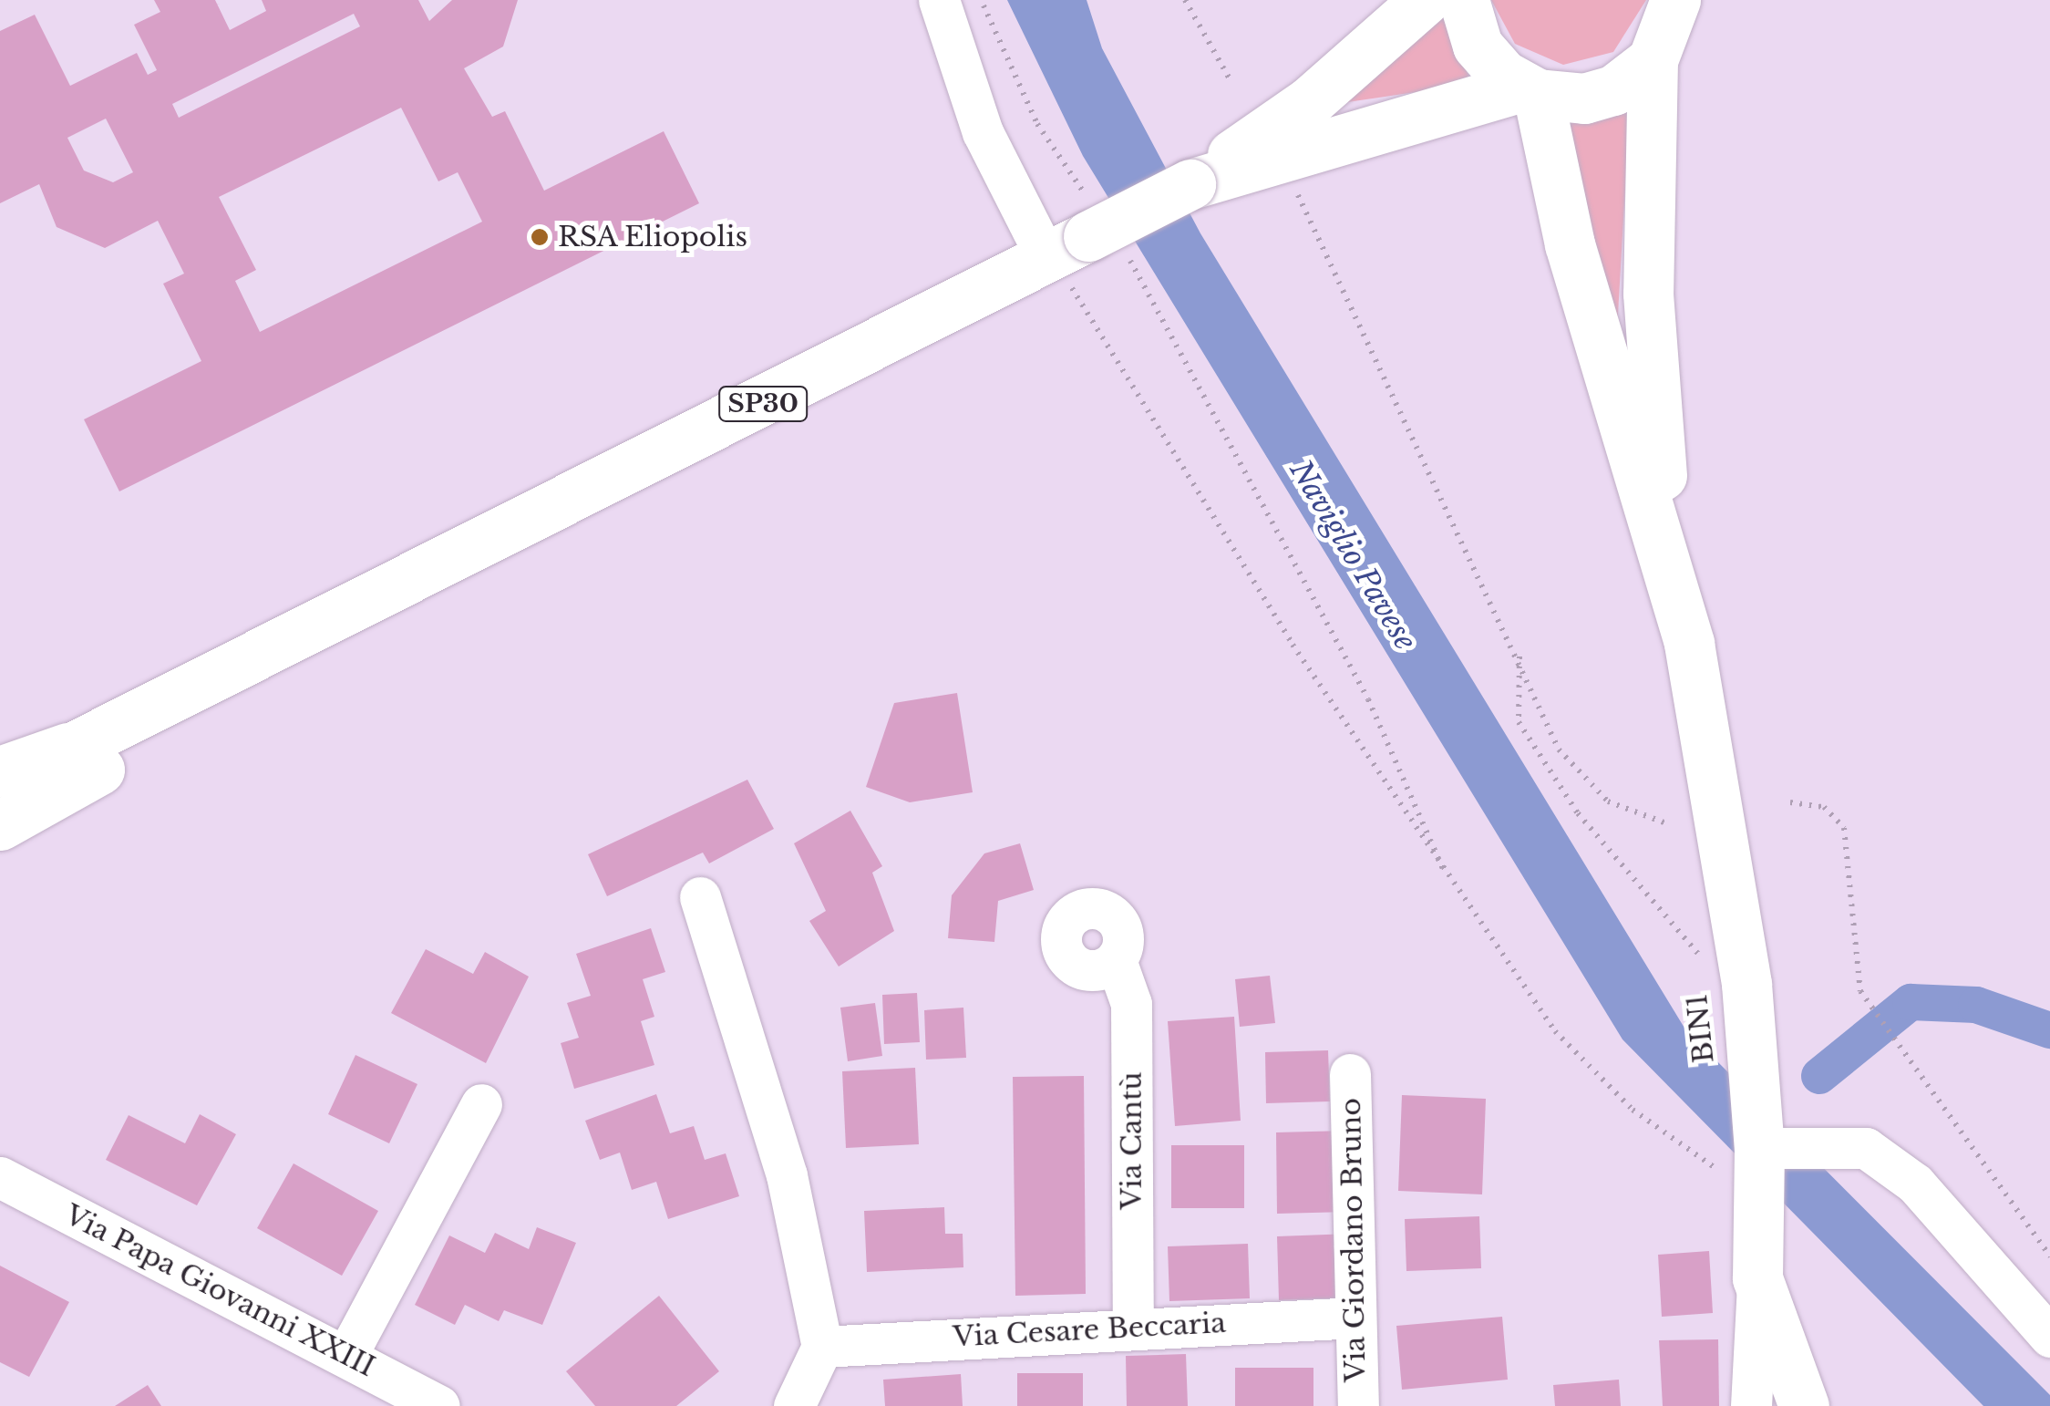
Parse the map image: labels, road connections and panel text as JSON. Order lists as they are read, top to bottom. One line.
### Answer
{"streets":{"main road":["SP30"],"street":["Via Cantù","Via Giordano Bruno","Via Papa Giovanni XXIII","Via Cesare Beccaria"],"path":["BIN1"]},"crossings":[["Via Cantù","Via Cesare Beccaria"],["Via Giordano Bruno","Via Cesare Beccaria"]],"water":["Naviglio Pavese"],"places":["RSA Eliopolis"]}
